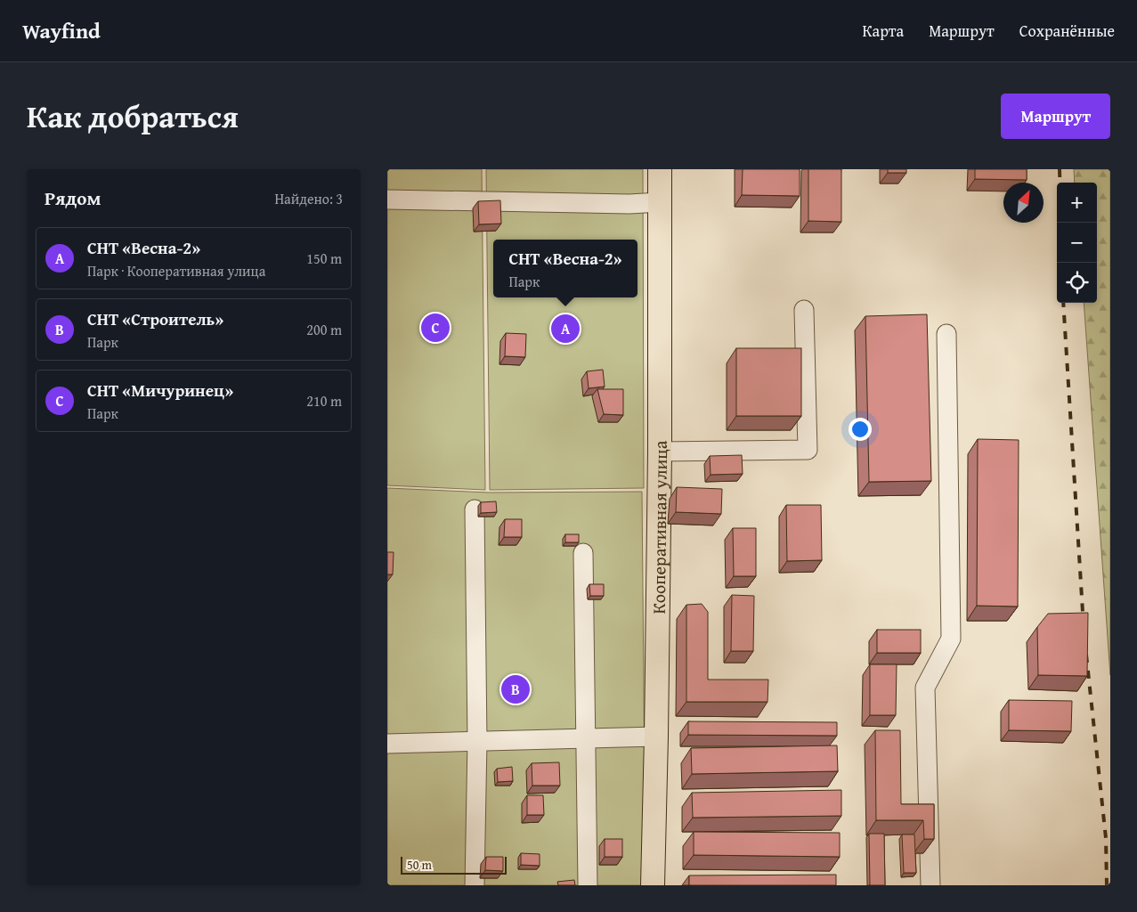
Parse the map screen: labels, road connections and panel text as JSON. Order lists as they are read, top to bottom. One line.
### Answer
{"streets":{"main road":["Кооперативная улица"]},"scale_bar":"50 m","north":"top right","page":{"header":"Wayfind","nav":["Карта","Маршрут","Сохранённые"],"title":"Как добраться","buttons":"Маршрут","heading":["Рядом","Найдено: 3"],"map_buttons":["+","−"],"list":[{"mark":"A","name":"СНТ «Весна-2»","note":"Парк · Кооперативная улица","value":"150 m"},{"mark":"B","name":"СНТ «Строитель»","note":"Парк","value":"200 m"},{"mark":"C","name":"СНТ «Мичуринец»","note":"Парк","value":"210 m"}],"popup":["СНТ «Весна-2»","Парк"],"pins":["C","A","B"],"scale":"50 m"}}
